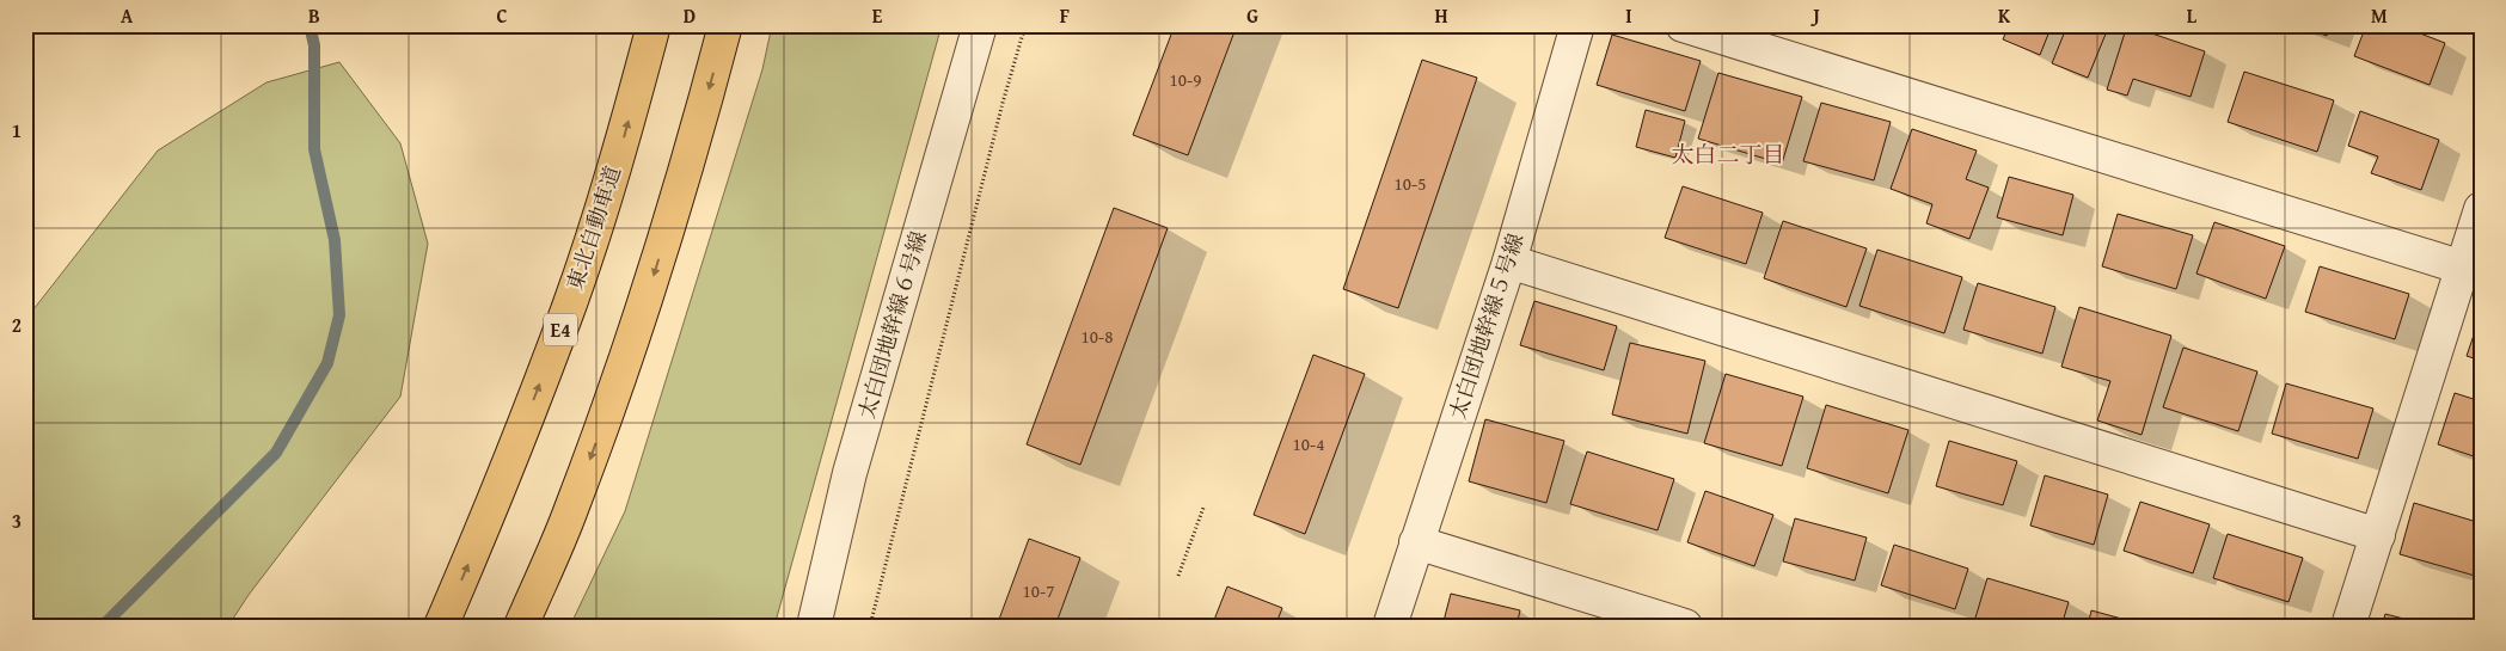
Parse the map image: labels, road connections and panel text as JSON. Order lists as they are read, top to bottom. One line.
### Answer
{"streets":{"highway":["東北自動車道","E4"],"street":["太白団地幹線６号線","太白団地幹線５号線"]},"districts":["太白二丁目"],"house_numbers":["10-9","10-5","10-8","10-4","10-7"],"grid":{"columns":["A","B","C","D","E","F","G","H","I","J","K","L","M"],"rows":["1","2","3"]}}
